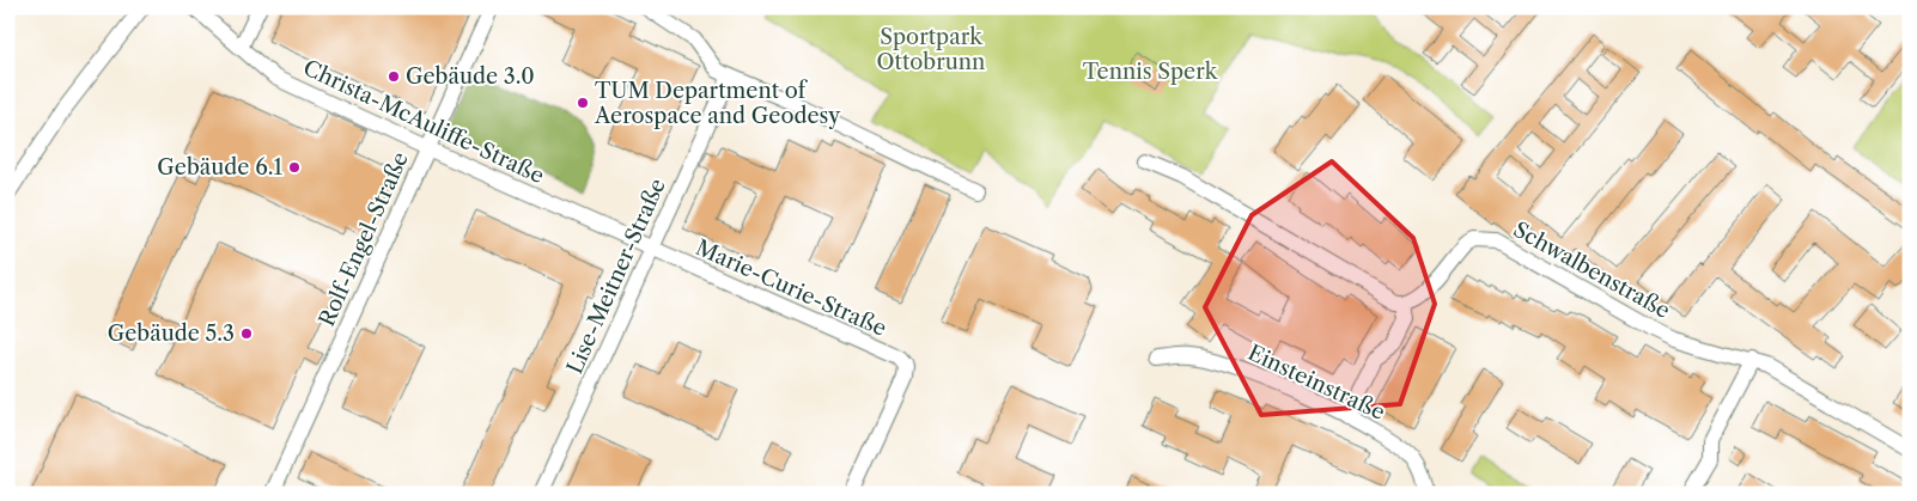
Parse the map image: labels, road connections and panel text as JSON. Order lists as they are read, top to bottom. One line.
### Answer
{"streets":{"street":["Christa-McAuliffe-Straße","Rolf-Engel-Straße","Schwalbenstraße","Lise-Meitner-Straße","Marie-Curie-Straße","Einsteinstraße"]},"crossings":[["Christa-McAuliffe-Straße","Rolf-Engel-Straße"],["Christa-McAuliffe-Straße","Lise-Meitner-Straße"],["Christa-McAuliffe-Straße","Marie-Curie-Straße"],["Lise-Meitner-Straße","Marie-Curie-Straße"]],"parks":["Sportpark Ottobrunn","Tennis Sperk"],"places":["Gebäude 3.0","TUM Department of Aerospace and Geodesy","Gebäude 6.1","Gebäude 5.3"]}
